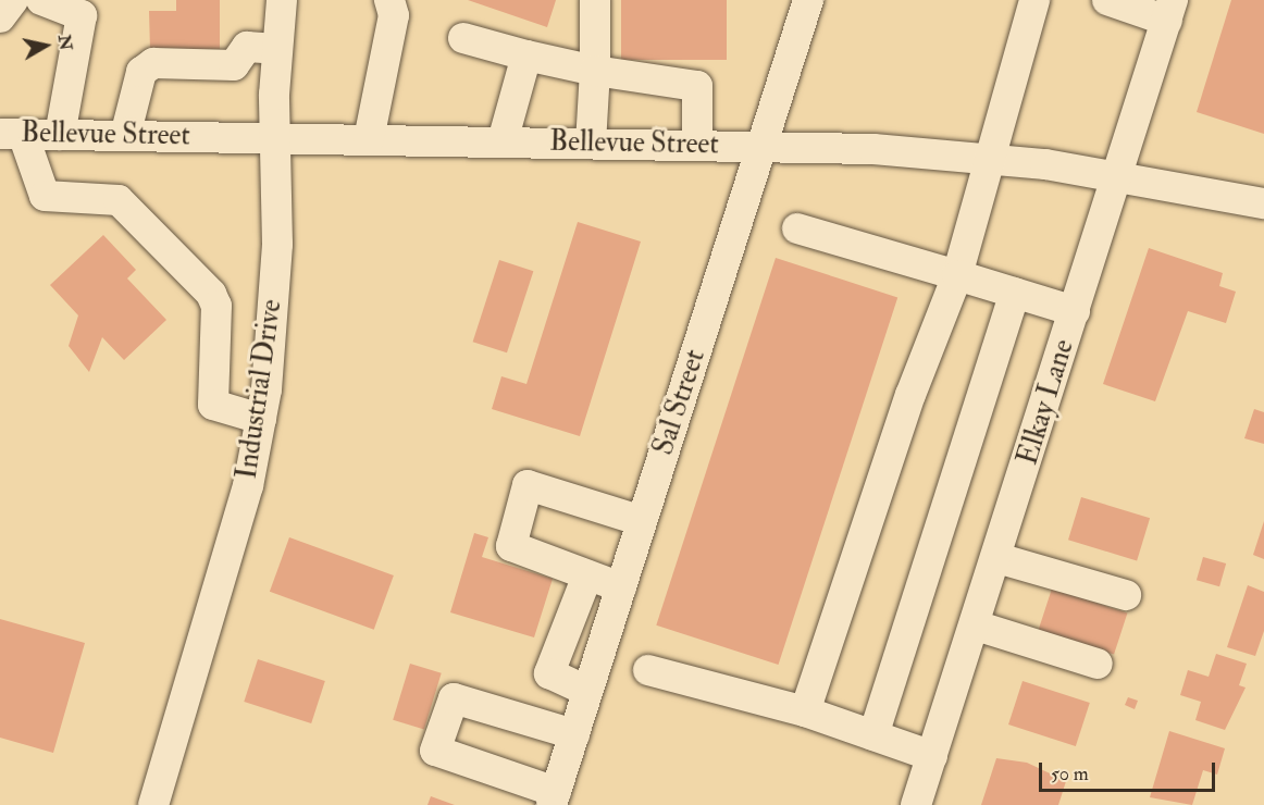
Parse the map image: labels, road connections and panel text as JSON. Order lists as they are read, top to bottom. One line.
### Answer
{"streets":{"street":["Bellevue Street","Industrial Drive","Sal Street","Elkay Lane"]},"crossings":[["Bellevue Street","Industrial Drive"],["Bellevue Street","Sal Street"],["Bellevue Street","Elkay Lane"]],"scale_bar":"50 m","north":"right"}
